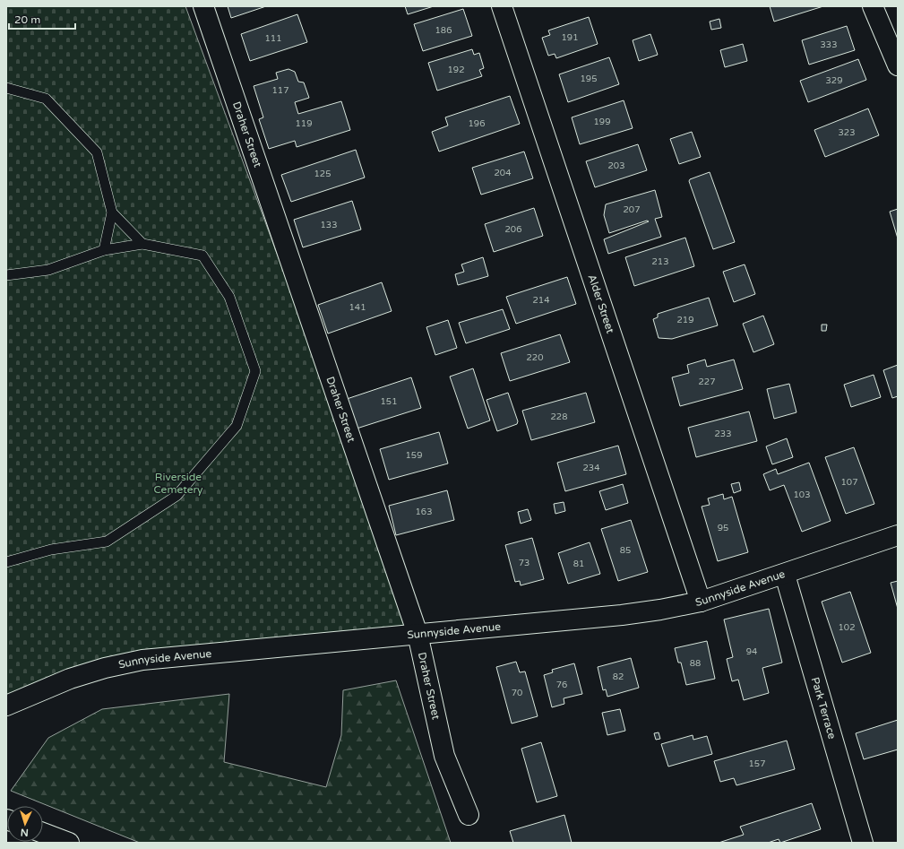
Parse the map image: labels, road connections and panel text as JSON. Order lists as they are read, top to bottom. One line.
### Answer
{"streets":{"main road":["Draher Street","Alder Street","Sunnyside Avenue","Park Terrace"]},"crossings":[["Draher Street","Sunnyside Avenue"],["Alder Street","Sunnyside Avenue"],["Sunnyside Avenue","Park Terrace"]],"parks":["Riverside Cemetery"],"house_numbers":["186","191","111","333","192","195","329","117","199","119","196","323","203","204","125","207","133","206","213","214","141","219","220","227","151","228","233","159","234","107","103","163","95","85","73","81","102","94","88","82","76","70","157"],"scale_bar":"20 m","north":"bottom"}
